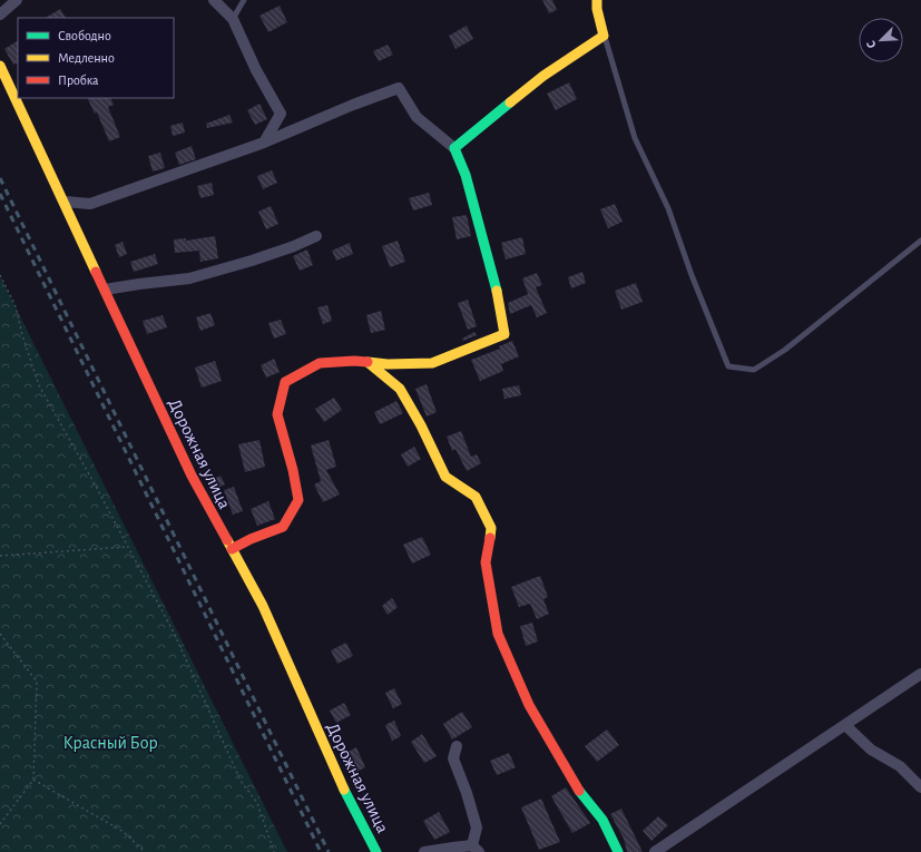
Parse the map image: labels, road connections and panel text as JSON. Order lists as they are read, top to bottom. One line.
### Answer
{"streets":{"street":["Дорожная улица"]},"parks":["Красный Бор"],"legend":["Свободно","Медленно","Пробка"],"north":"bottom left"}
